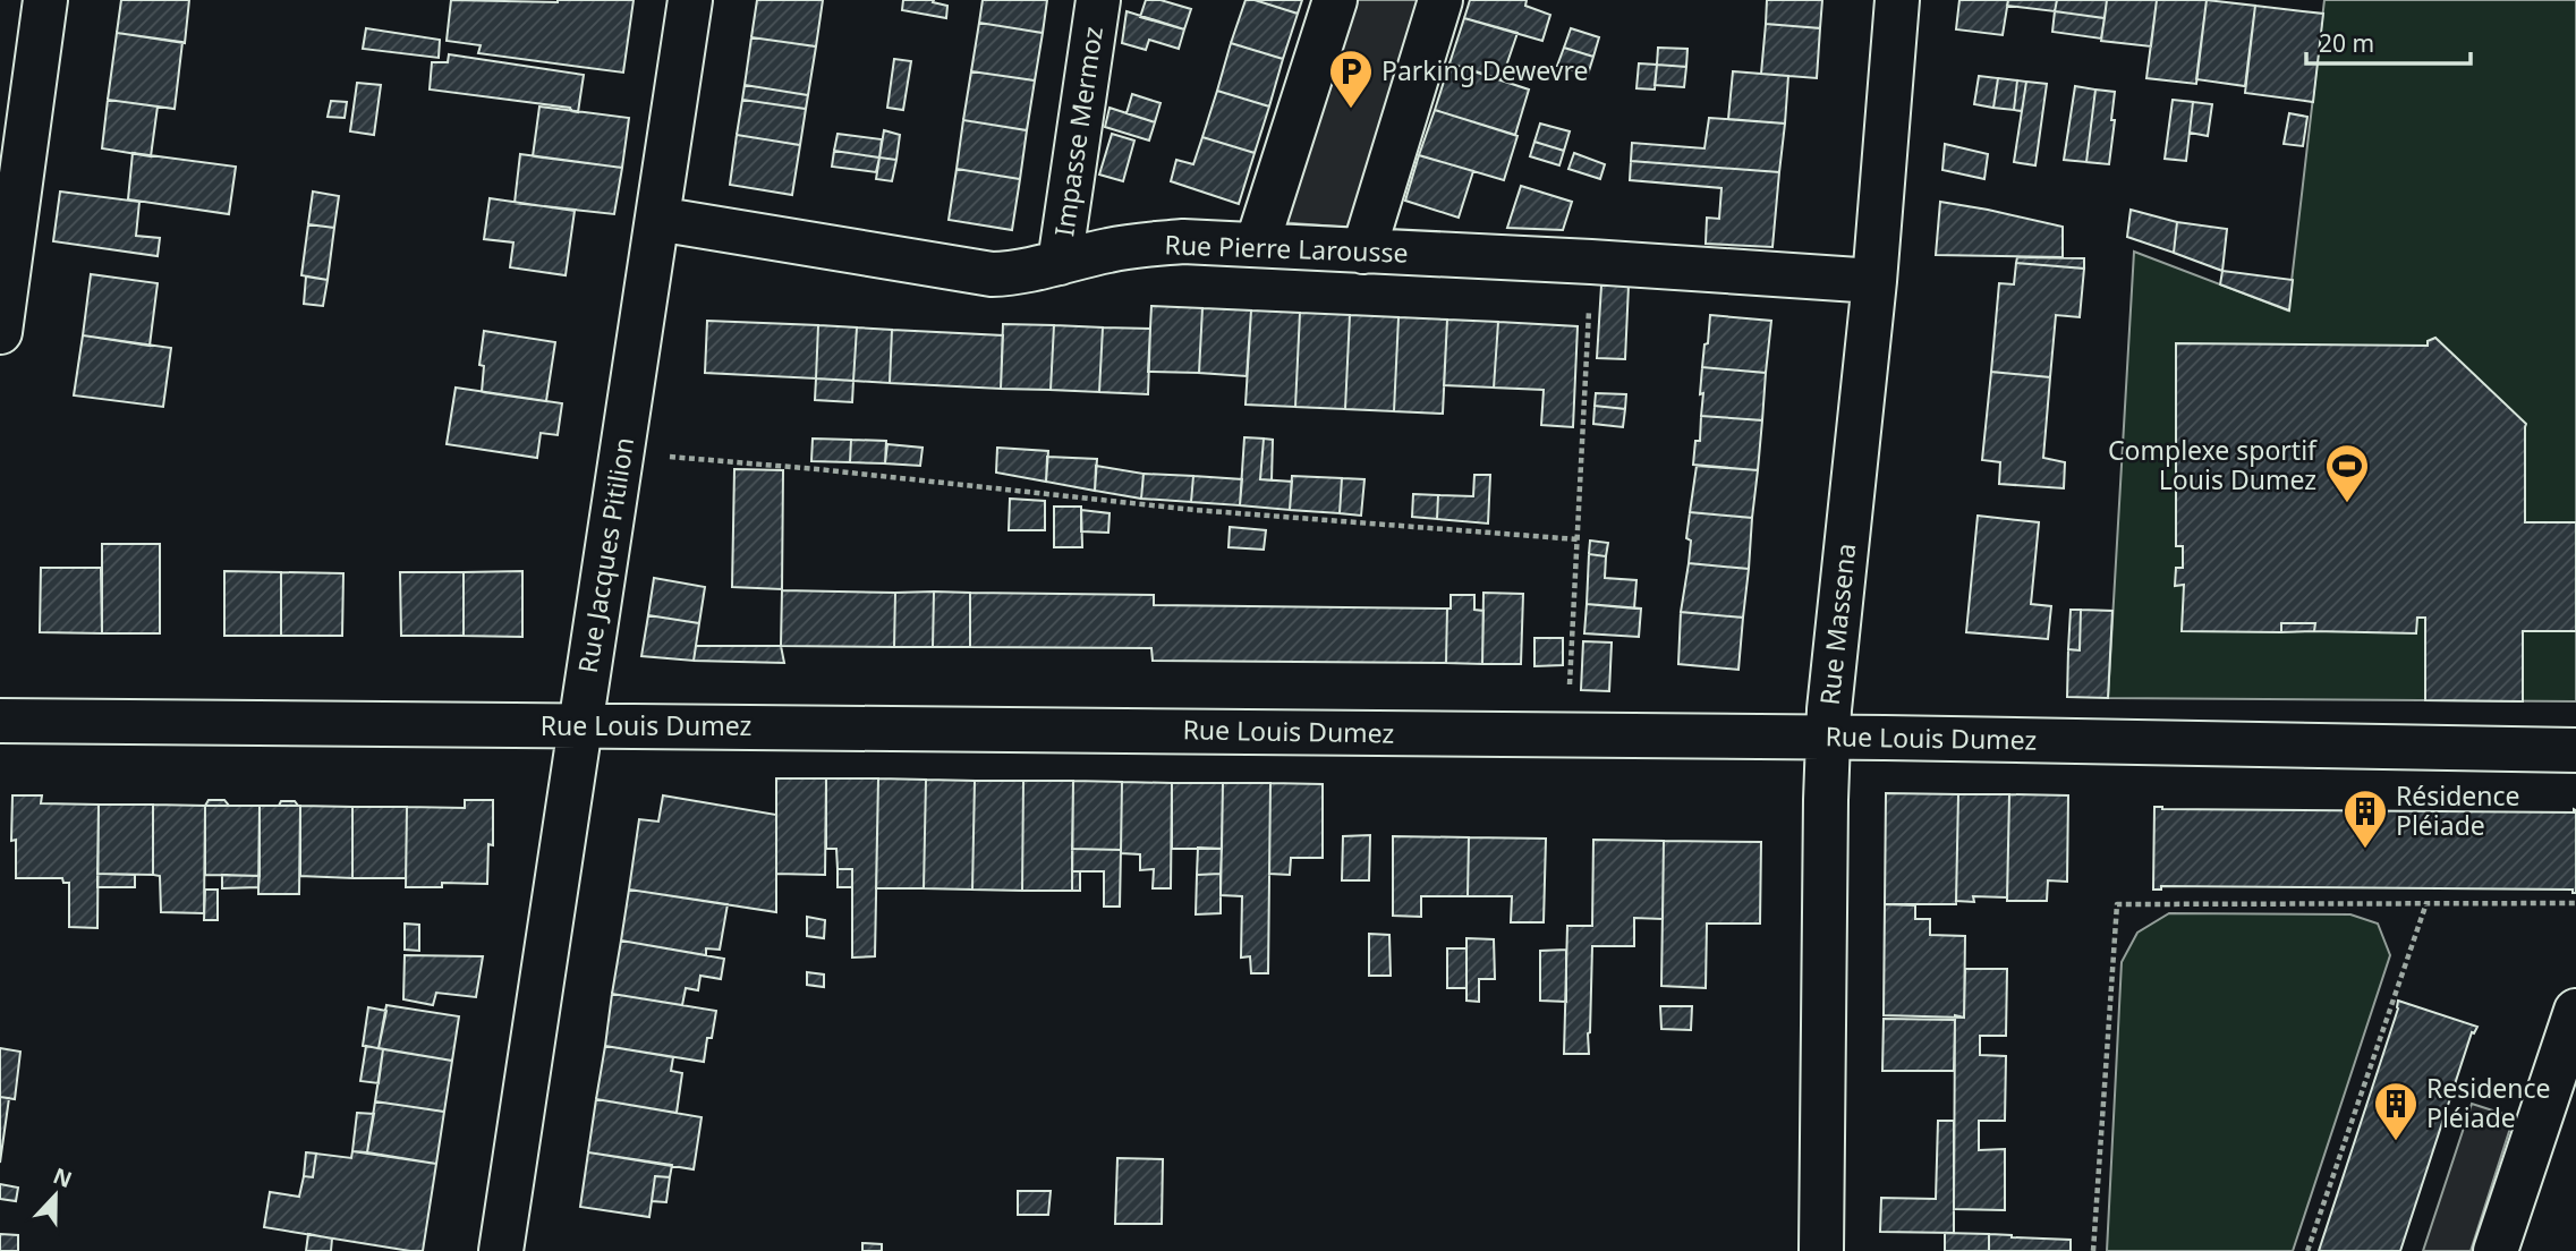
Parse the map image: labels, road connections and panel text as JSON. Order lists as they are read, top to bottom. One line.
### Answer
{"streets":{"street":["Impasse Mermoz","Rue Pierre Larousse","Rue Jacques Pitilion","Rue Massena","Rue Louis Dumez"]},"crossings":[["Impasse Mermoz","Rue Pierre Larousse"],["Rue Pierre Larousse","Rue Jacques Pitilion"],["Rue Pierre Larousse","Rue Massena"],["Rue Jacques Pitilion","Rue Louis Dumez"],["Rue Massena","Rue Louis Dumez"]],"places":{"parking":["Parking Dewevre"],"sports":["Complexe sportif Louis Dumez"],"building":["Résidence Pléiade","Residence Pléiade"]},"scale_bar":"20 m","north":"top"}
